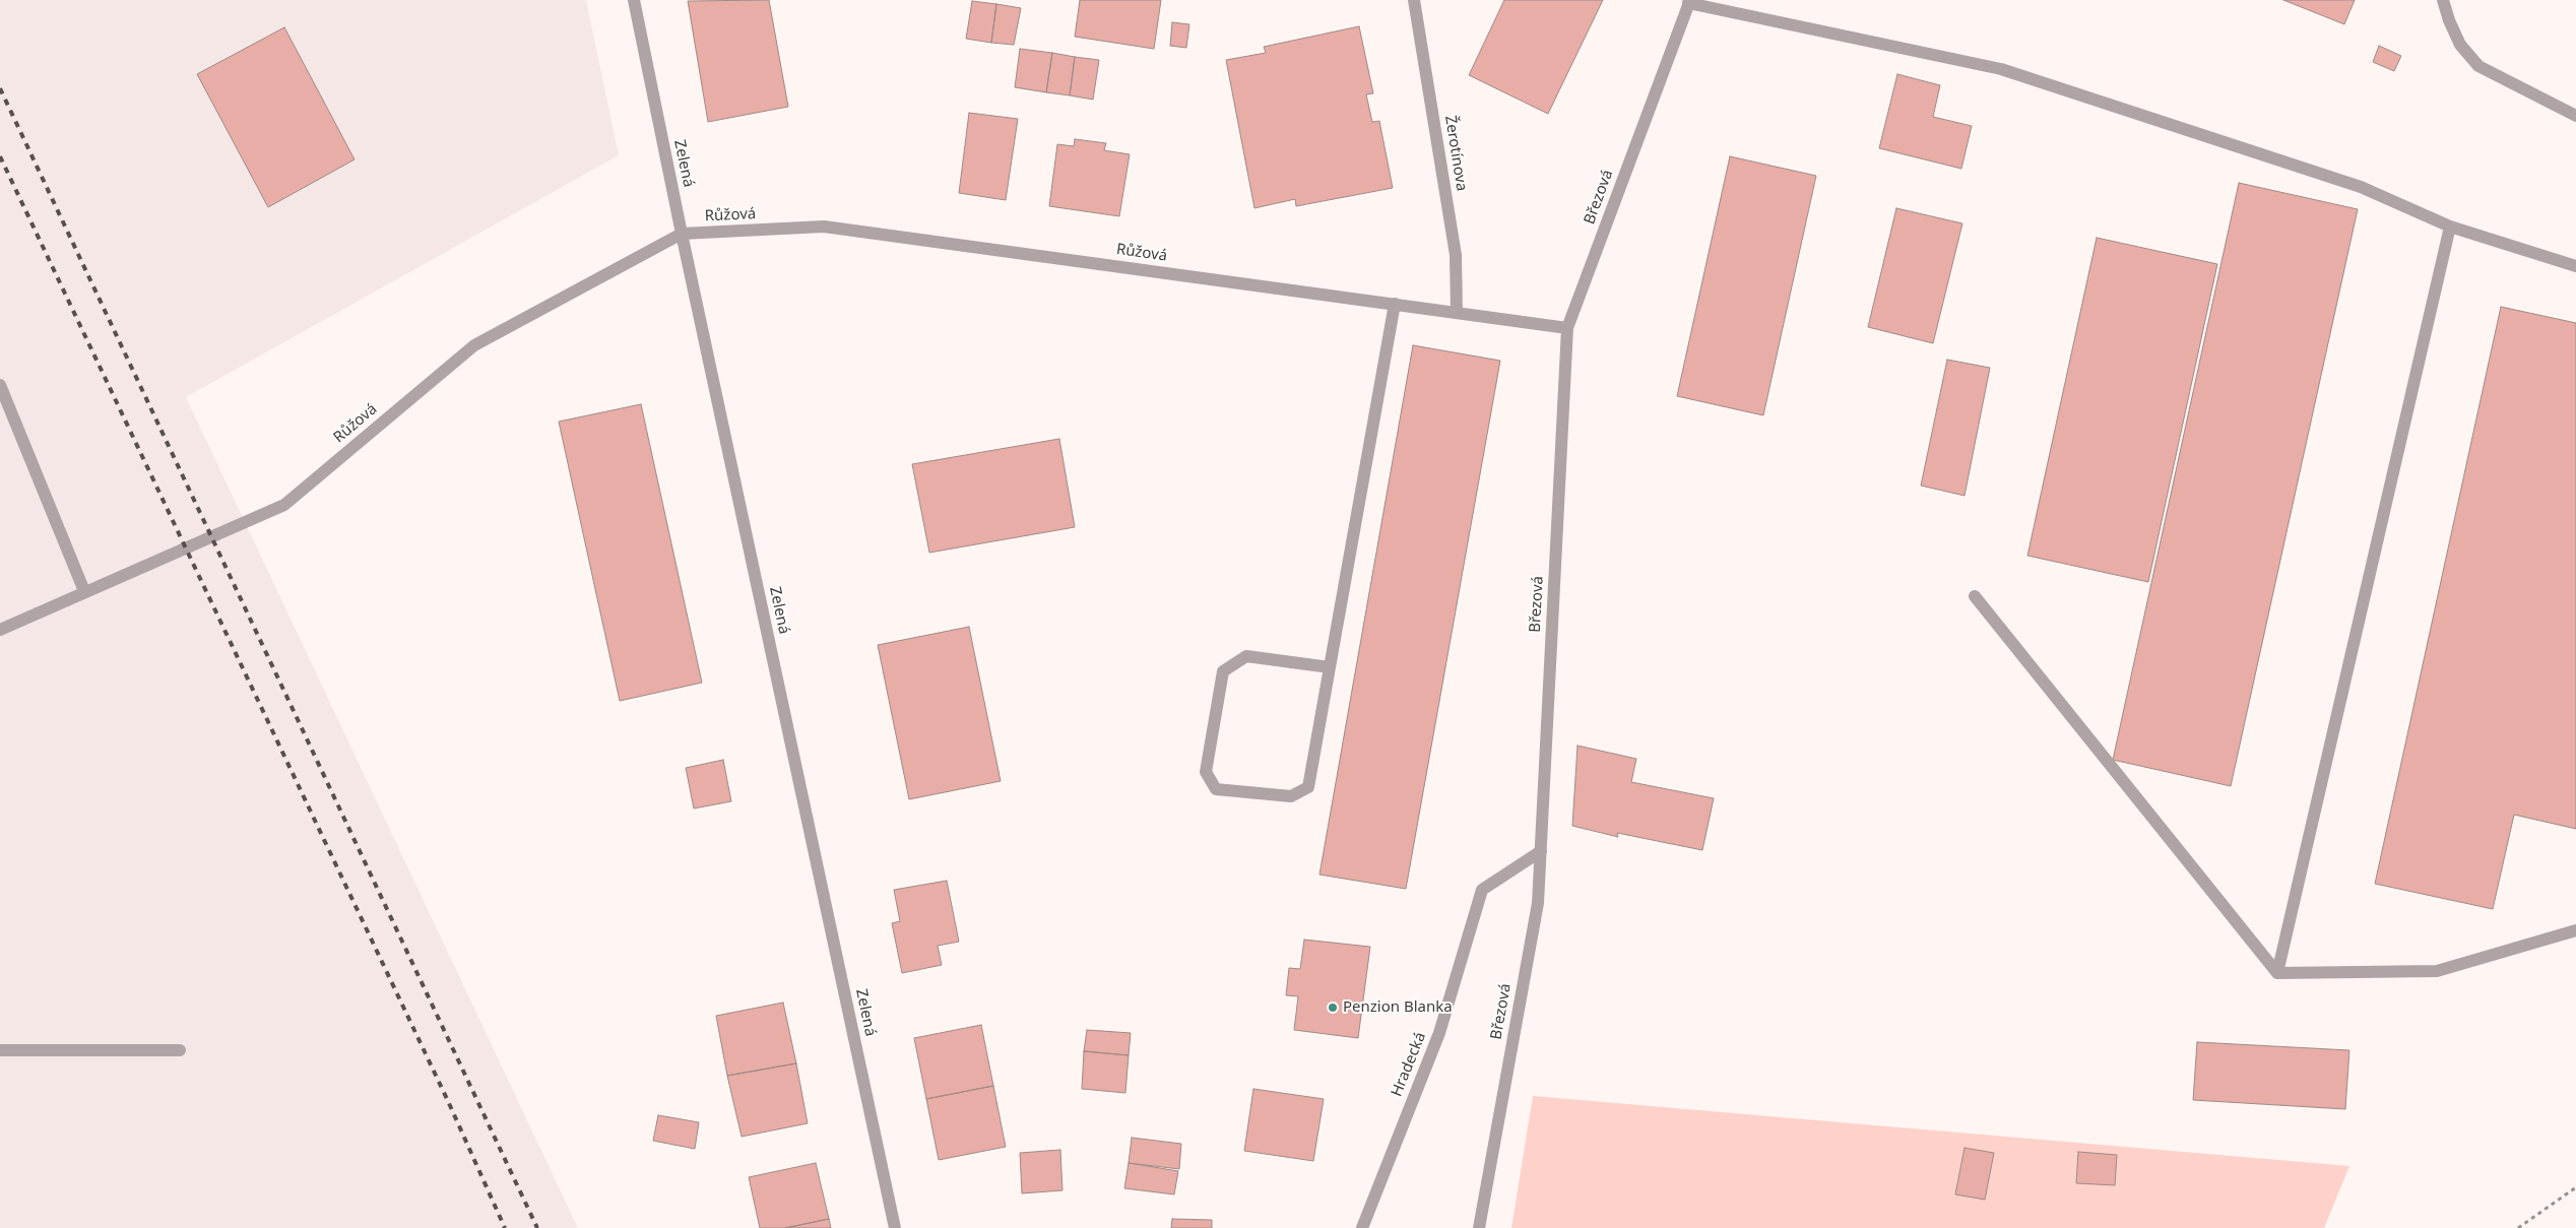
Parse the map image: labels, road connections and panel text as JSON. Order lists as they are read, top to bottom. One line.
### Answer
{"streets":{"street":["Žerotínova","Zelená","Březová","Růžová","Hradecká"]},"crossings":[["Žerotínova","Růžová"],["Zelená","Růžová"],["Březová","Růžová"],["Březová","Hradecká"]],"places":["Penzion Blanka"]}
